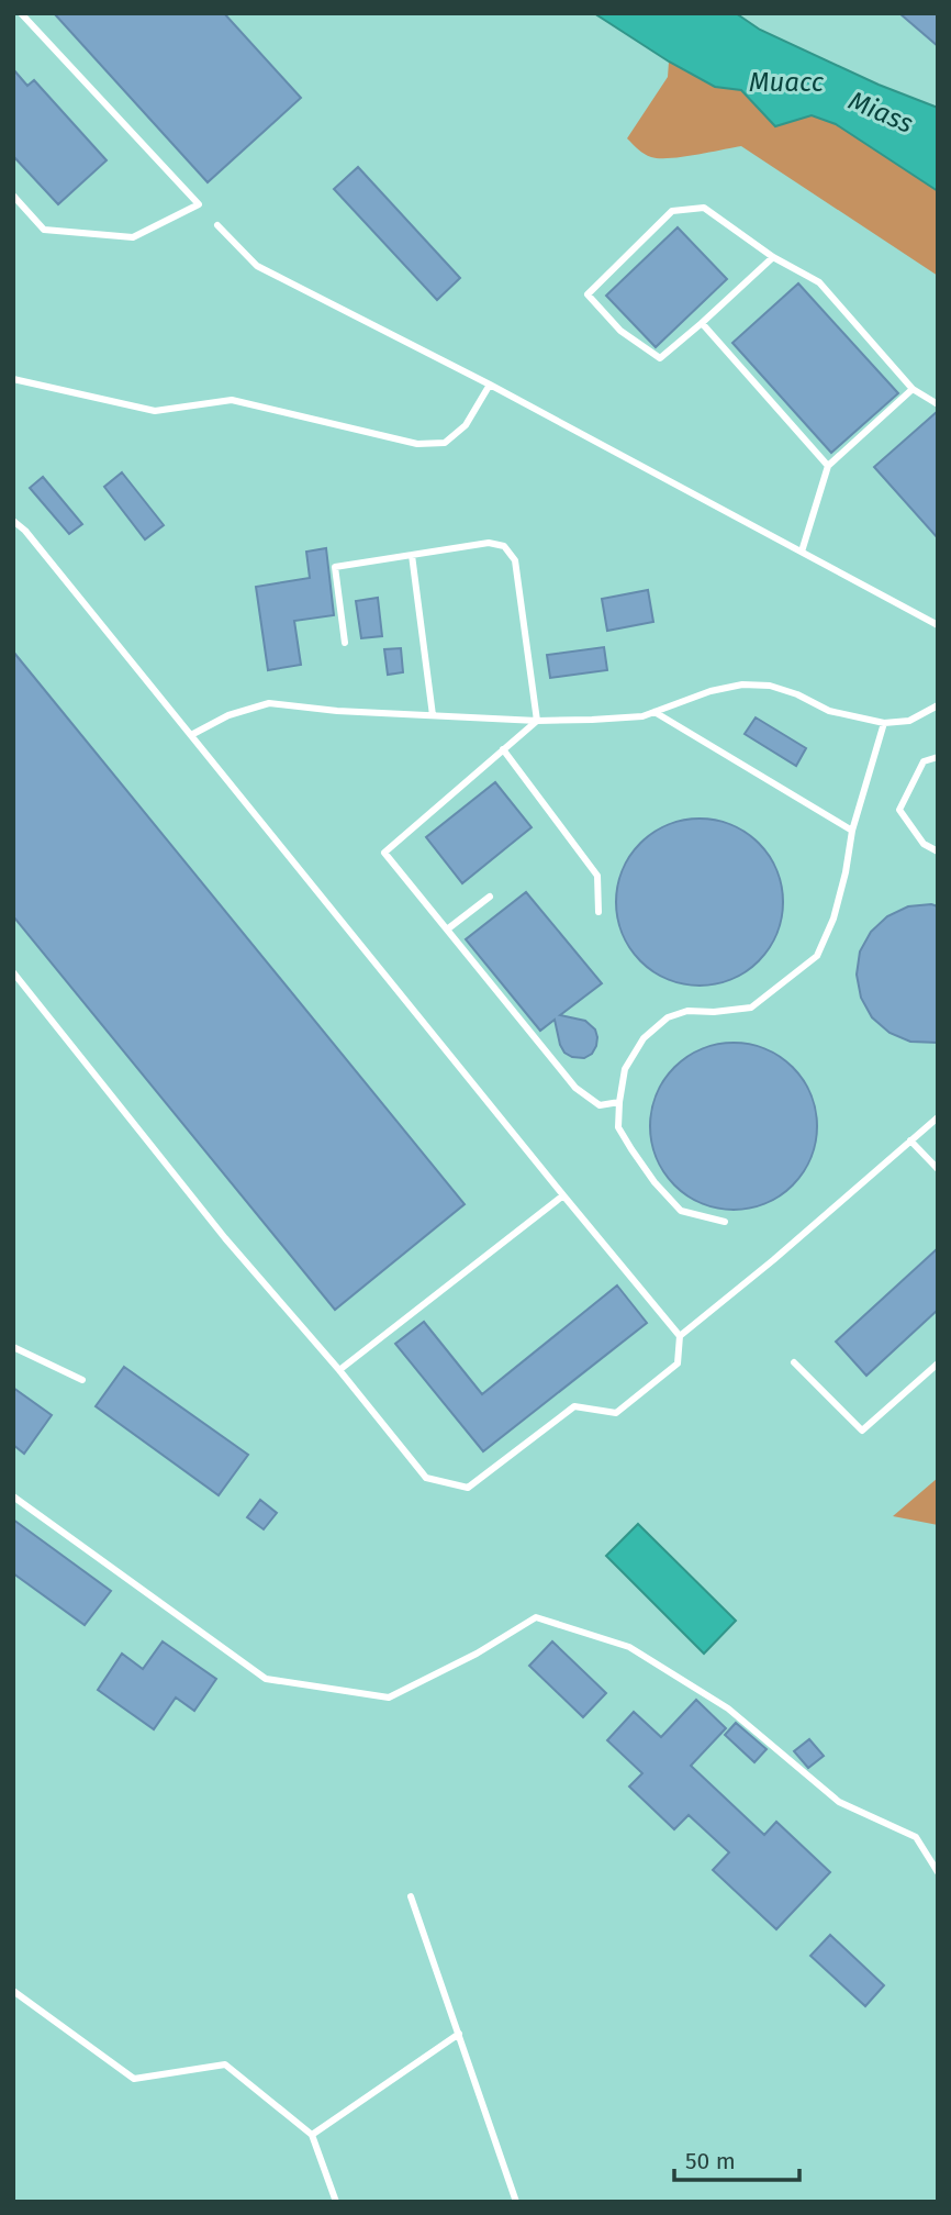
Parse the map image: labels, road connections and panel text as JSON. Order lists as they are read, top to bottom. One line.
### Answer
{"water":["Миасс","Miass"],"scale_bar":"50 m"}
